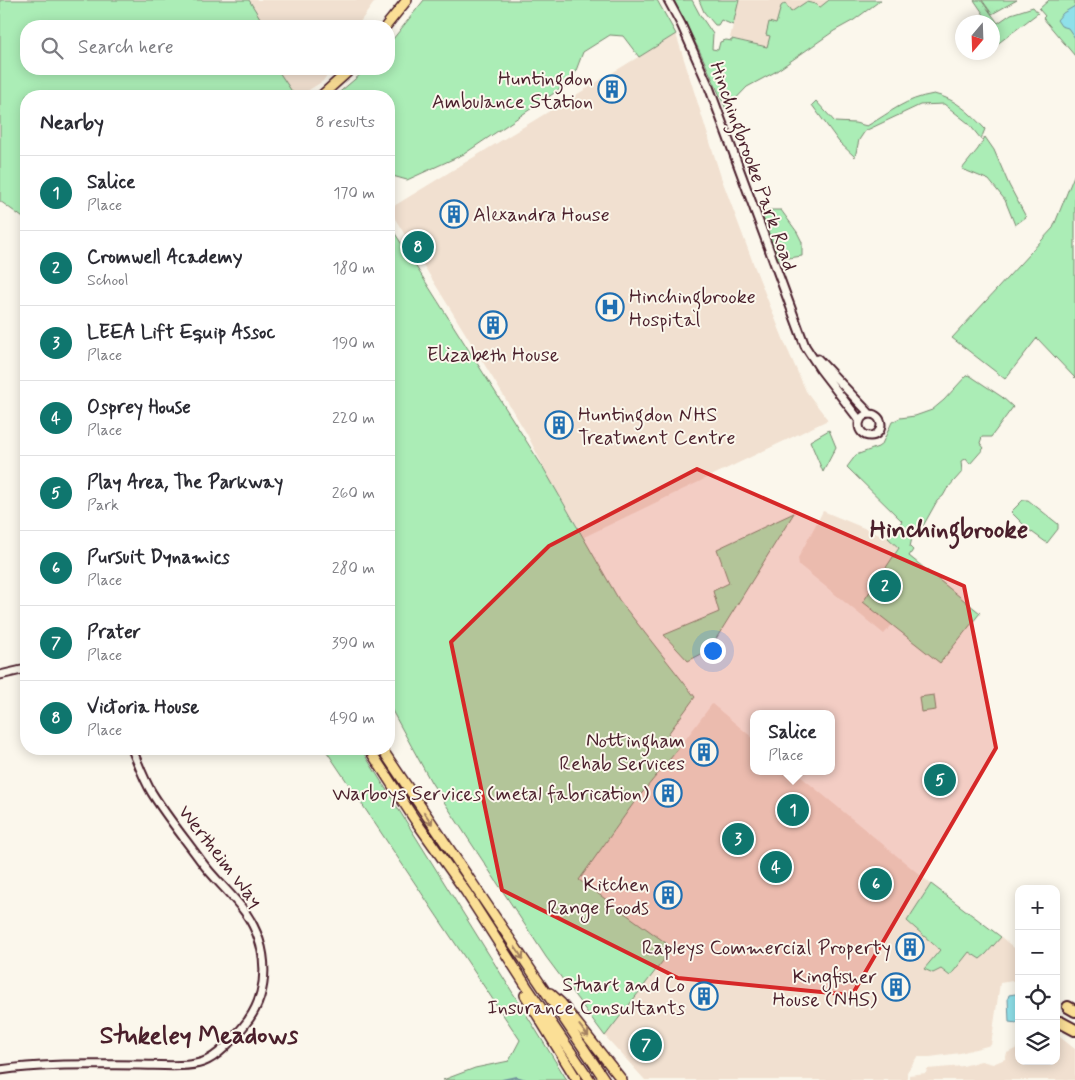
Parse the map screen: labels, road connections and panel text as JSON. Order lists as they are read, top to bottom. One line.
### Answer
{"streets":{"street":["Hinchingbrooke Park Road","Wertheim Way"]},"districts":["Hinchingbrooke","Stukeley Meadows"],"places":{"building":["Huntingdon Ambulance Station","Alexandra House","Elizabeth House","Huntingdon NHS Treatment Centre","Nottingham Rehab Services","Warboys Services (metal fabrication)","Kitchen Range Foods","Rapleys Commercial Property","Kingfisher House (NHS)","Stuart and Co Insurance Consultants"],"hospital":["Hinchingbrooke Hospital"]},"north":"bottom","page":{"search":"Search here","heading":["Nearby","8 results"],"list":[{"mark":"1","name":"Salice","note":"Place","value":"170 m"},{"mark":"2","name":"Cromwell Academy","note":"School","value":"180 m"},{"mark":"3","name":"LEEA Lift Equip Assoc","note":"Place","value":"190 m"},{"mark":"4","name":"Osprey House","note":"Place","value":"220 m"},{"mark":"5","name":"Play Area, The Parkway","note":"Park","value":"260 m"},{"mark":"6","name":"Pursuit Dynamics","note":"Place","value":"280 m"},{"mark":"7","name":"Prater","note":"Place","value":"390 m"},{"mark":"8","name":"Victoria House","note":"Place","value":"490 m"}],"pins":["8","2","5","1","3","4","6","7"],"popup":["Salice","Place"],"map_buttons":["+","−"]}}
